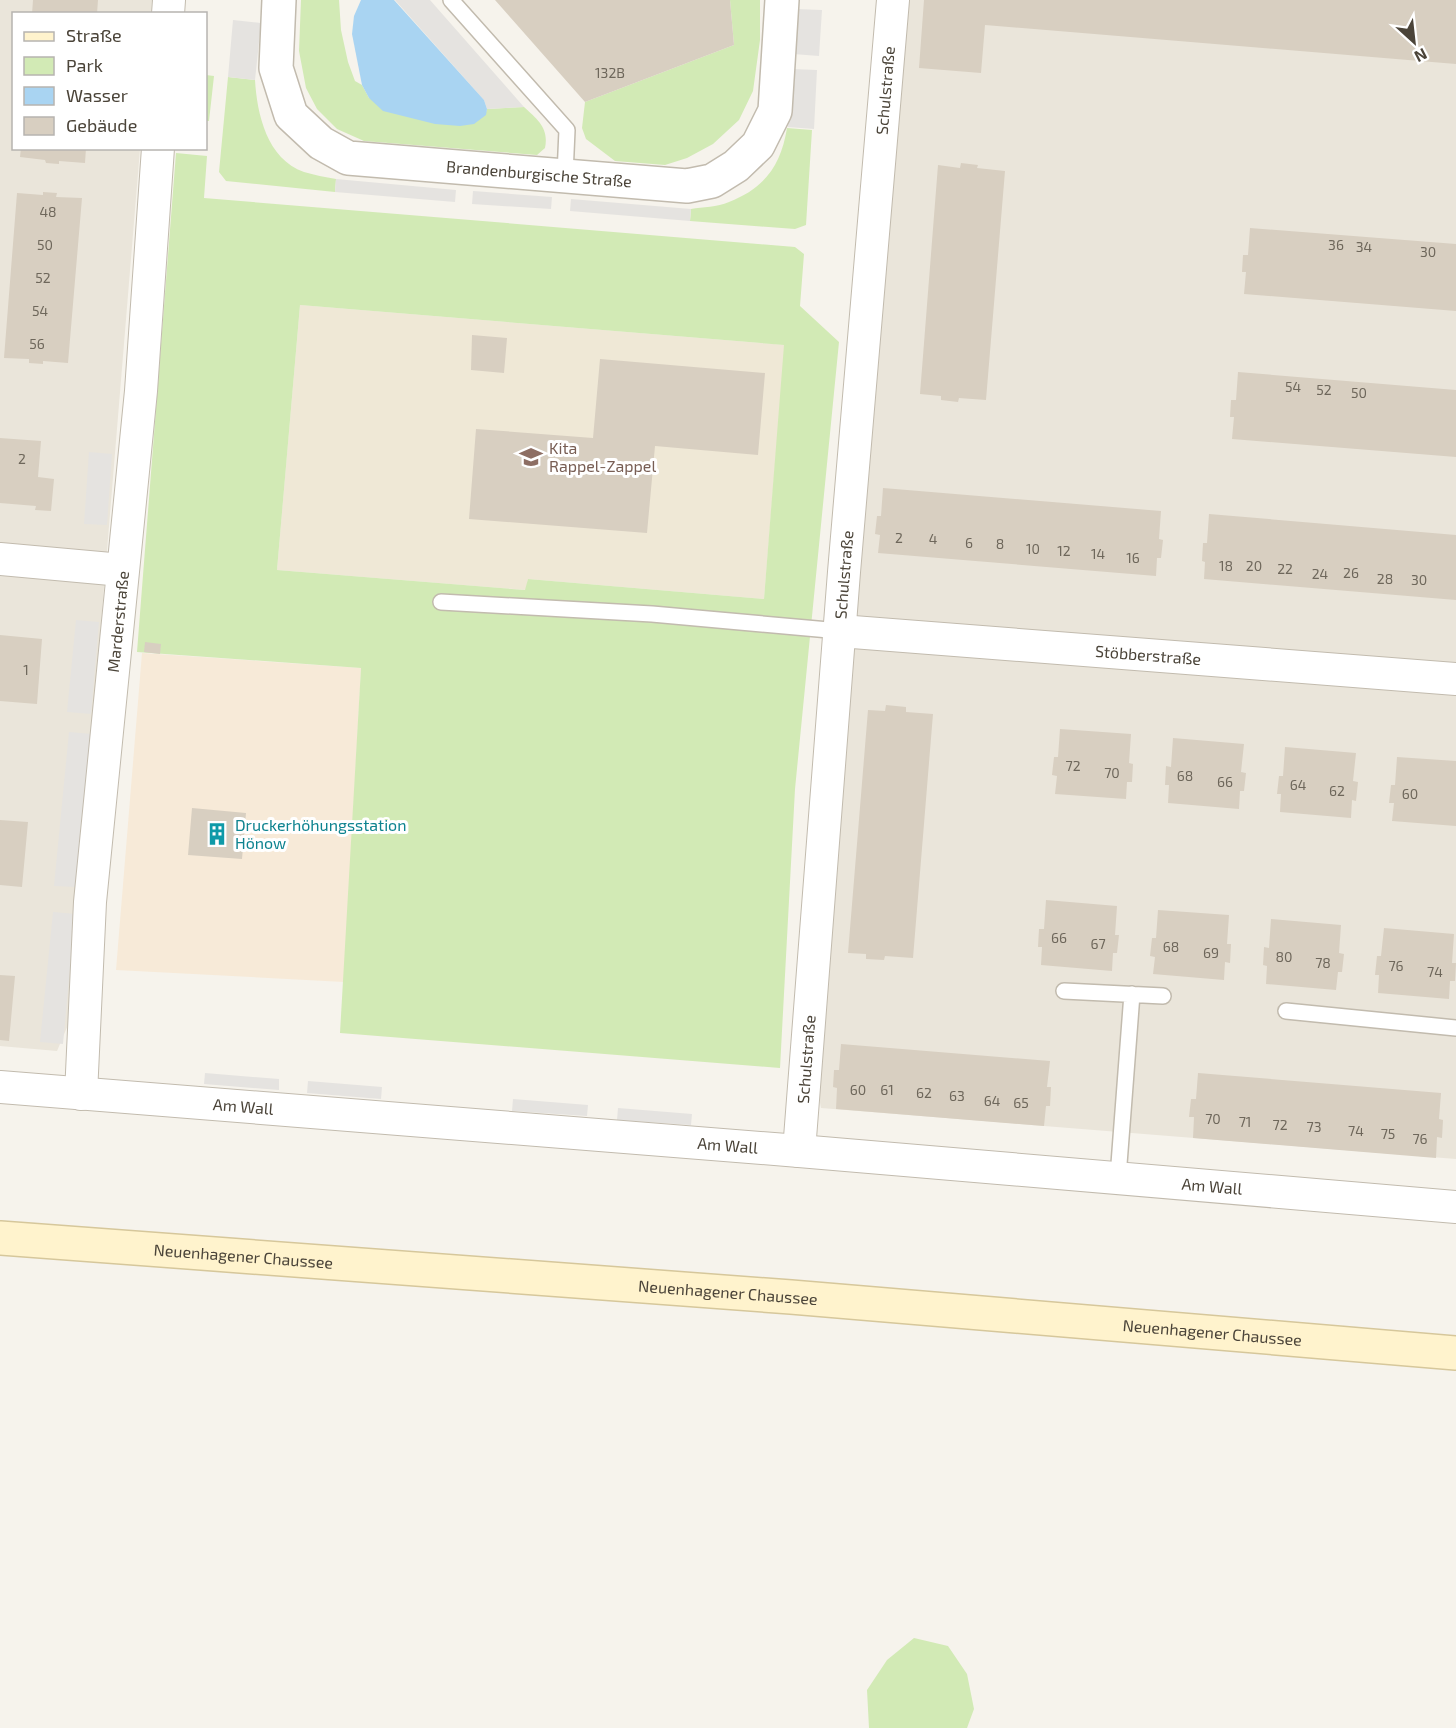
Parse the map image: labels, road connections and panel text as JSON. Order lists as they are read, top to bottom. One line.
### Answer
{"streets":{"main road":["Neuenhagener Chaussee"],"street":["Schulstraße","Brandenburgische Straße","Marderstraße","Stöbberstraße","Am Wall"]},"crossings":[["Schulstraße","Stöbberstraße"],["Schulstraße","Am Wall"],["Marderstraße","Am Wall"]],"places":{"school or university":["Kita Rappel-Zappel"],"building":["Druckerhöhungsstation Hönow"]},"house_numbers":["132B","48","50","36","34","30","52","54","56","54","52","50","2","2","4","6","8","10","12","14","16","18","20","22","26","24","28","30","1","72","70","68","66","64","62","60","66","67","68","69","80","78","76","74","60","61","62","63","64","65","70","71","72","73","74","75","76"],"legend":["Straße","Park","Wasser","Gebäude"],"north":"bottom right"}
